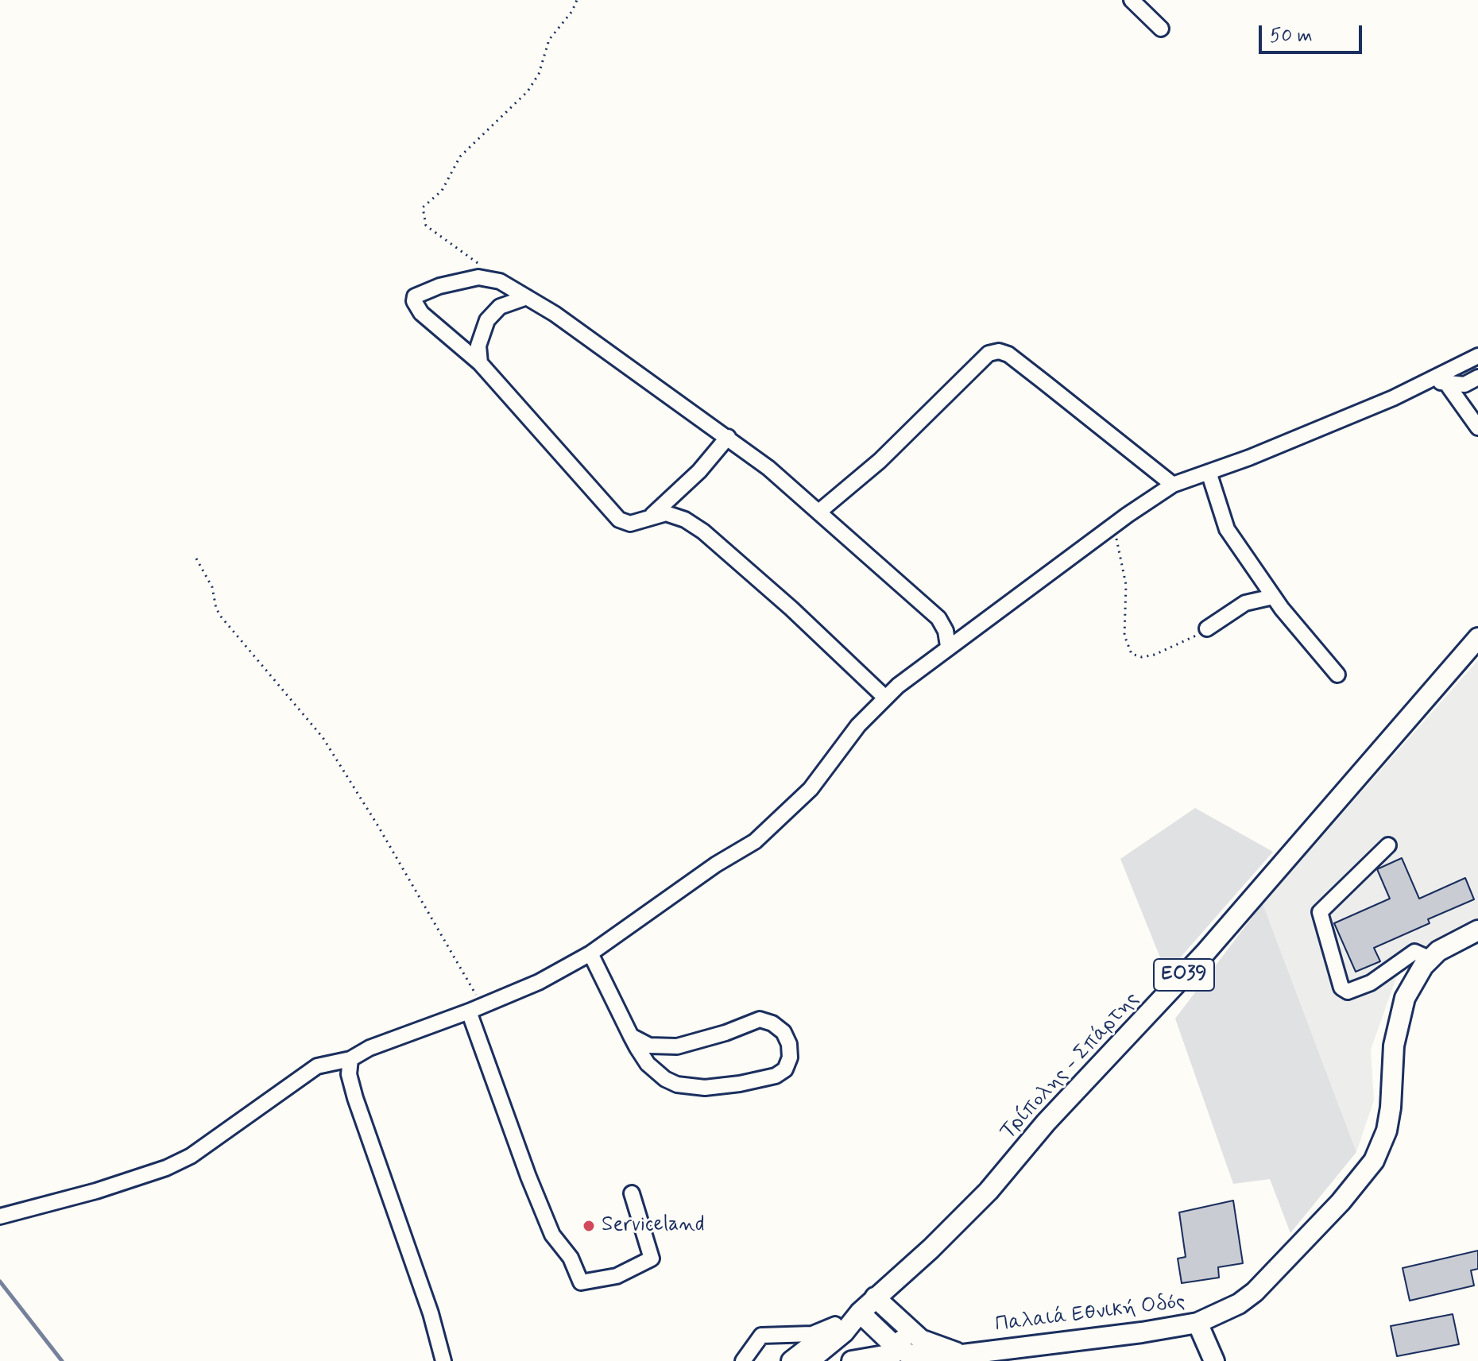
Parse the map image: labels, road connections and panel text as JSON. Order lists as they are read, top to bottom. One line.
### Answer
{"streets":{"main road":["ΕΟ39","Τρίπολης - Σπάρτης","Παλαιά Εθνική Οδός"]},"places":["Serviceland"],"scale_bar":"50 m"}
